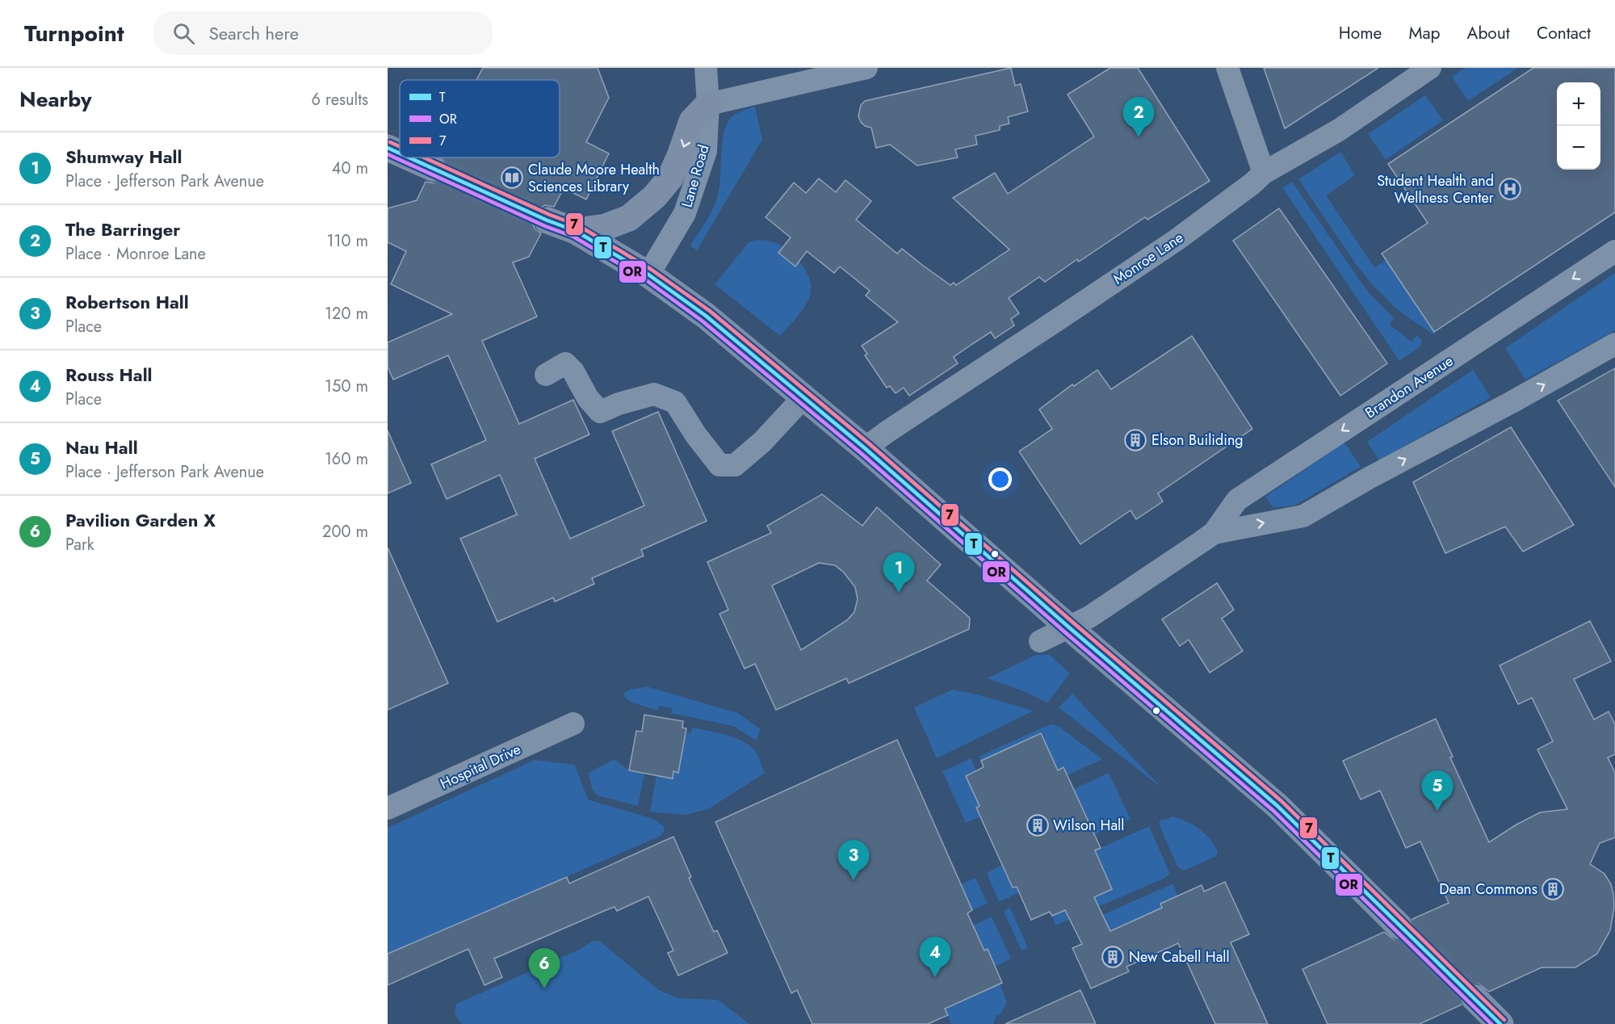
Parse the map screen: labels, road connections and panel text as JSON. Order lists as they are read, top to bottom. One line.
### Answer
{"streets":{"street":["Lane Road","Monroe Lane","Brandon Avenue","Hospital Drive"]},"places":{"library":["Claude Moore Health Sciences Library"],"hospital":["Student Health and Wellness Center"],"building":["Elson Builiding","Wilson Hall","Dean Commons","New Cabell Hall"]},"lines":["transit line 7","transit line T","transit line OR"],"legend":["T","OR","7"],"page":{"header":"Turnpoint","search":"Search here","nav":["Home","Map","About","Contact"],"heading":["Nearby","6 results"],"map_buttons":["+","−"],"pins":["2","1","5","3","4","6"],"list":[{"mark":"1","name":"Shumway Hall","note":"Place · Jefferson Park Avenue","value":"40 m"},{"mark":"2","name":"The Barringer","note":"Place · Monroe Lane","value":"110 m"},{"mark":"3","name":"Robertson Hall","note":"Place","value":"120 m"},{"mark":"4","name":"Rouss Hall","note":"Place","value":"150 m"},{"mark":"5","name":"Nau Hall","note":"Place · Jefferson Park Avenue","value":"160 m"},{"mark":"6","name":"Pavilion Garden X","note":"Park","value":"200 m"}]}}
